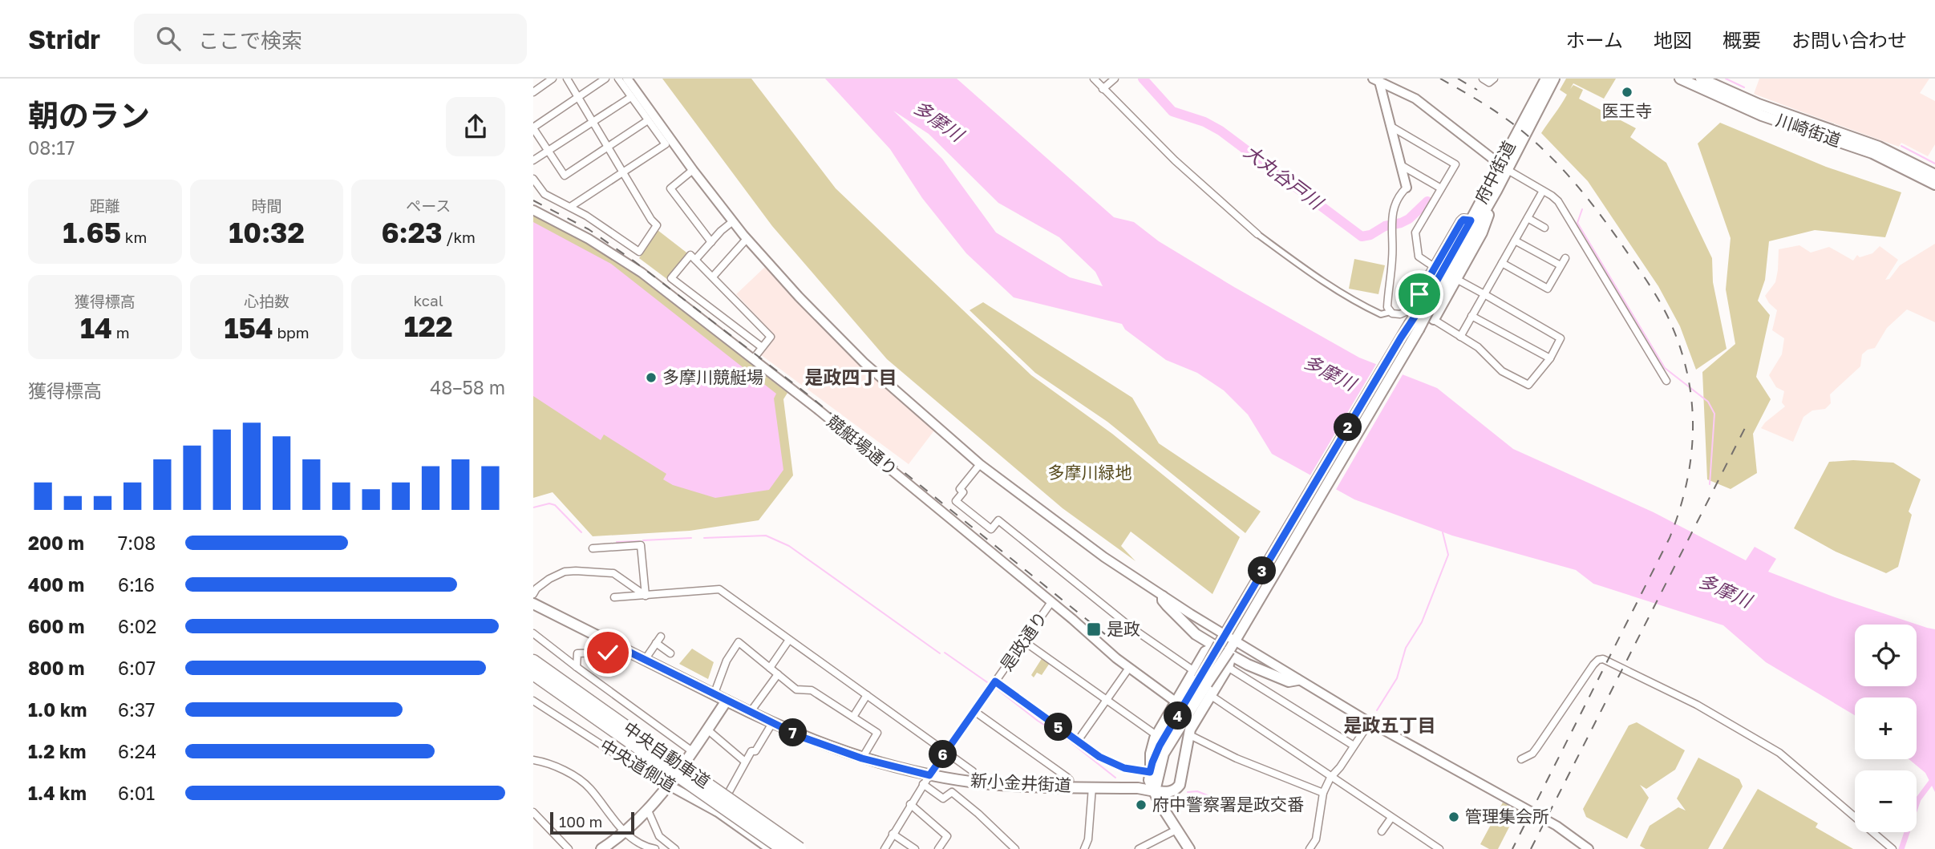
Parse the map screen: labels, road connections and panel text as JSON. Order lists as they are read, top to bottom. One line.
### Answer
{"streets":{"highway":["中央自動車道"],"main road":["川崎街道","府中街道","新小金井街道"],"street":["競艇場通り","是政通り","中央道側道"]},"crossings":[["府中街道","新小金井街道"],["競艇場通り","是政通り"],["是政通り","新小金井街道"]],"districts":["是政四丁目","是政五丁目"],"water":["多摩川","大丸谷戸川"],"parks":["多摩川緑地"],"places":{"other":["医王寺","多摩川競艇場","府中警察署是政交番","管理集会所"],"transit":["是政"]},"scale_bar":"100 m","page":{"header":"Stridr","search":"ここで検索","nav":["ホーム","地図","概要","お問い合わせ"],"heading":["朝のラン","08:17"],"stats":[["距離","1.65 km"],["時間","10:32"],["ペース","6:23 /km"],["獲得標高","14 m"],["心拍数","154 bpm"],["kcal","122"]],"chart":["獲得標高","48–58 m"],"pins":["2","3","4","5","7","6"],"list":[{"name":"200 m","note":"7:08"},{"name":"400 m","note":"6:16"},{"name":"600 m","note":"6:02"},{"name":"800 m","note":"6:07"},{"name":"1.0 km","note":"6:37"},{"name":"1.2 km","note":"6:24"},{"name":"1.4 km","note":"6:01"}],"map_buttons":["+","−"],"scale":"100 m"}}
